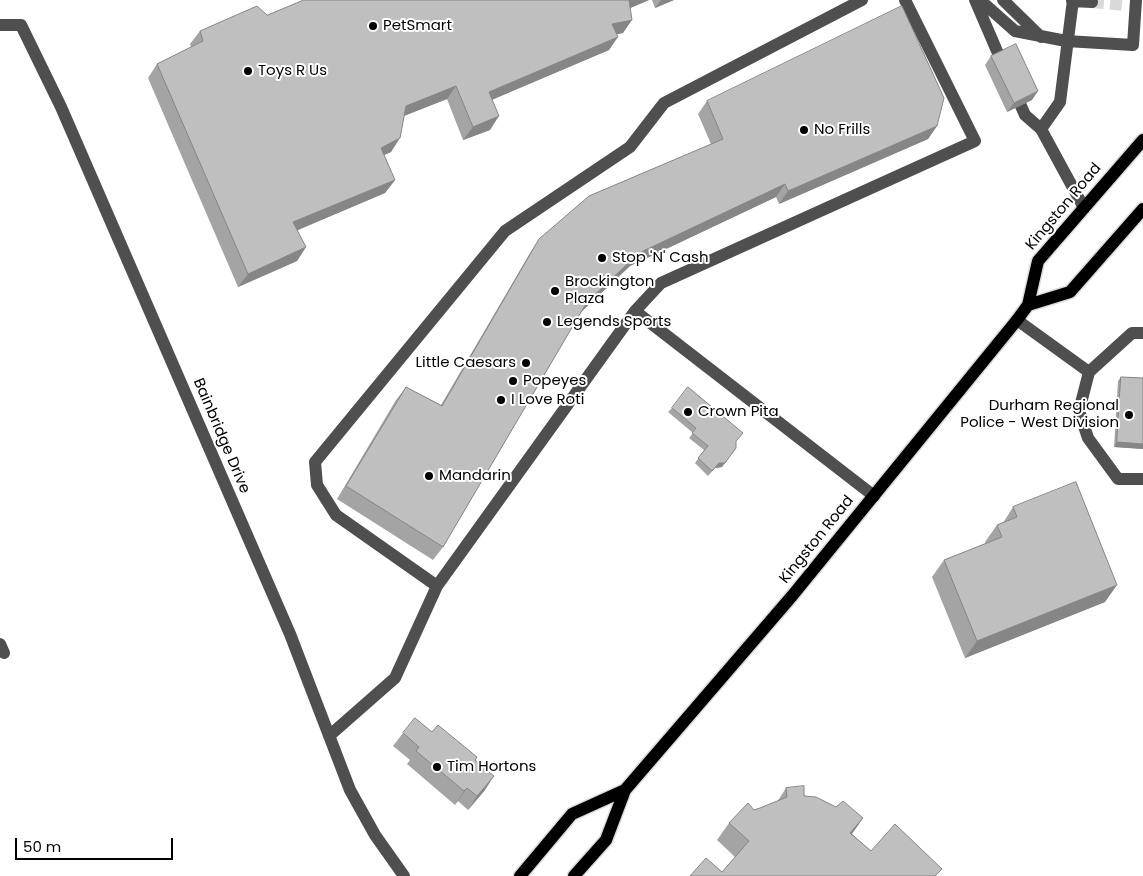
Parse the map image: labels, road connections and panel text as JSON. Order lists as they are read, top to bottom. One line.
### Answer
{"streets":{"main road":["Kingston Road"],"street":["Bainbridge Drive"]},"places":["PetSmart","Toys R Us","No Frills","Stop 'N' Cash","Brockington Plaza","Legends Sports","Little Caesars","Popeyes","I Love Roti","Crown Pita","Durham Regional Police - West Division","Mandarin","Tim Hortons"],"scale_bar":"50 m"}
